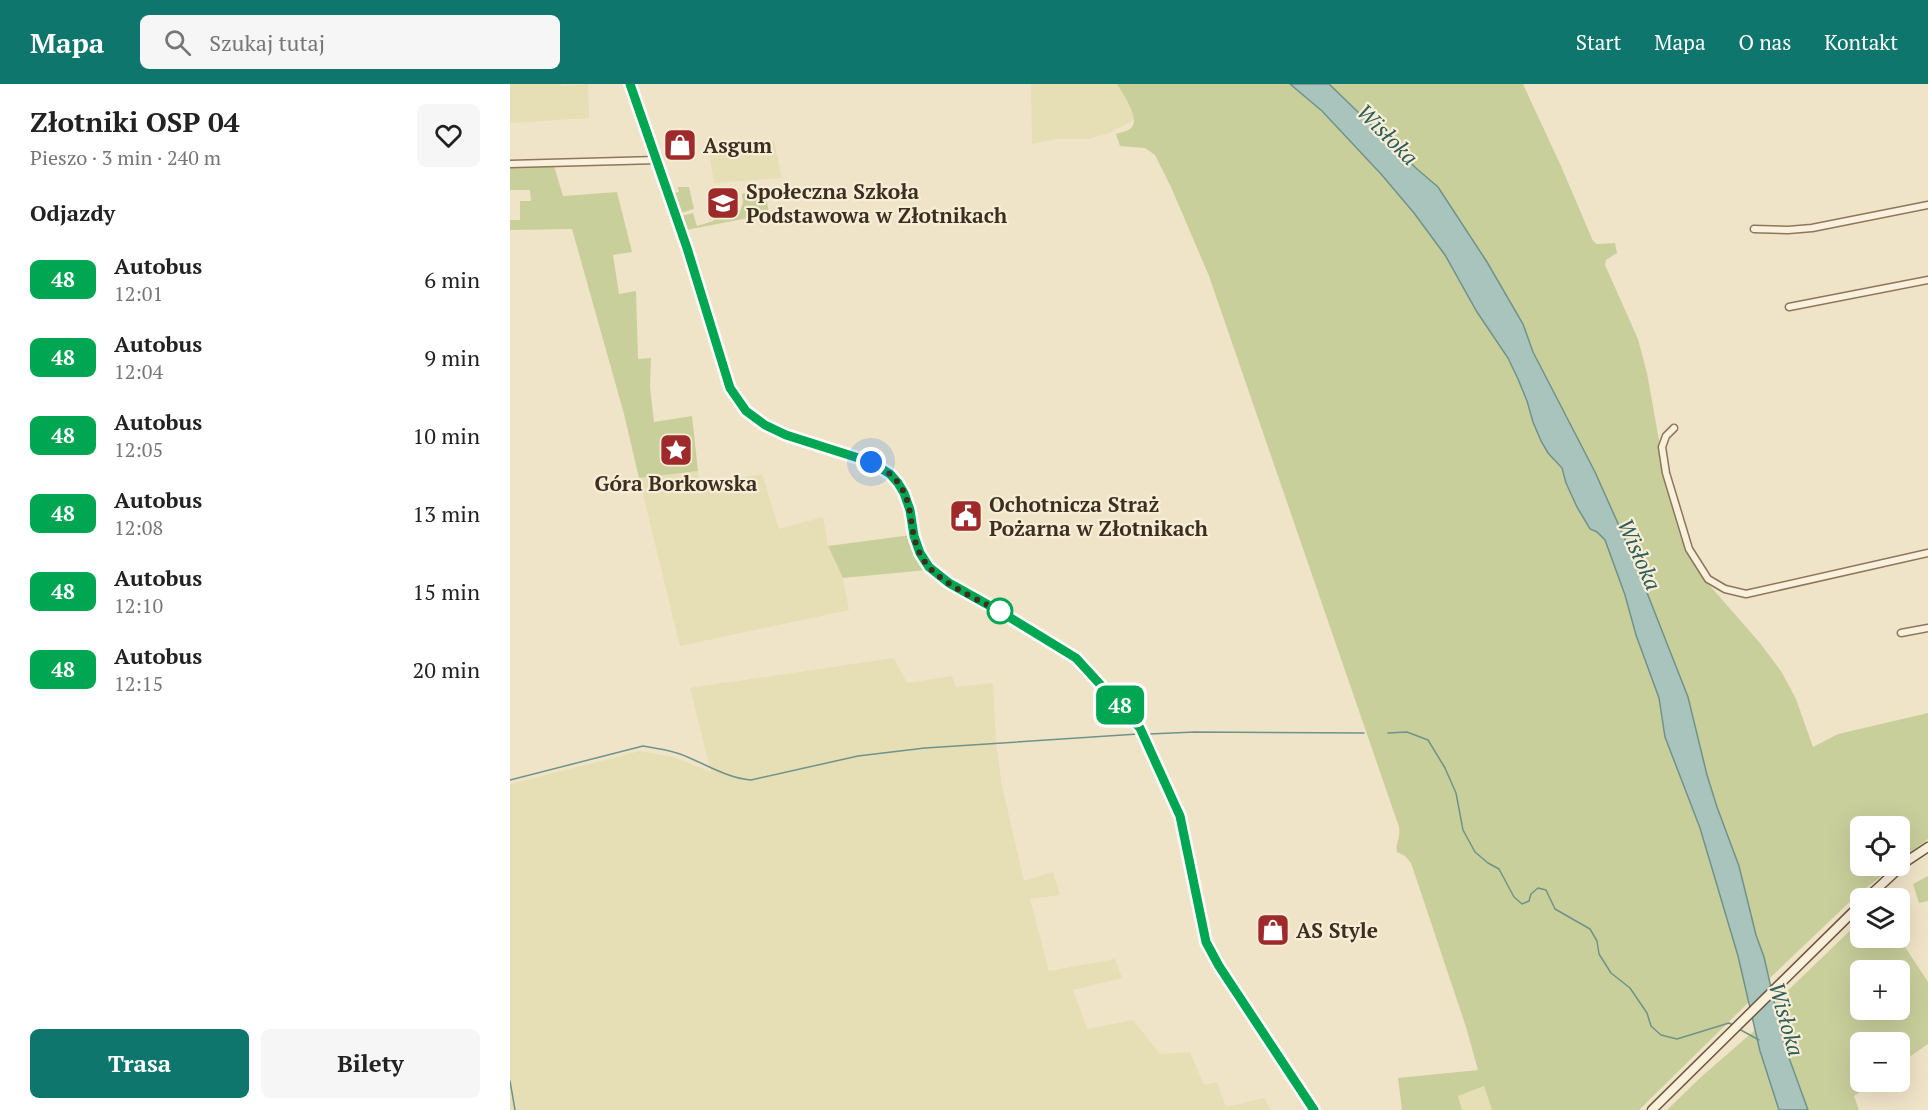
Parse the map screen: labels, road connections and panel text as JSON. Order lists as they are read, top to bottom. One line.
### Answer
{"water":["Wisłoka"],"places":{"shop":["Asgum","AS Style"],"school or university":["Społeczna Szkoła Podstawowa w Złotnikach"],"place":["Góra Borkowska"],"public building":["Ochotnicza Straż Pożarna w Złotnikach"]},"lines":["bus line 48"],"page":{"header":"Mapa","search":"Szukaj tutaj","nav":["Start","Mapa","O nas","Kontakt"],"heading":[["Złotniki OSP 04","Pieszo · 3 min · 240 m"],"Odjazdy"],"on_map":"48","list":[{"mark":"48","name":"Autobus","note":"12:01","value":"6 min"},{"mark":"48","name":"Autobus","note":"12:04","value":"9 min"},{"mark":"48","name":"Autobus","note":"12:05","value":"10 min"},{"mark":"48","name":"Autobus","note":"12:08","value":"13 min"},{"mark":"48","name":"Autobus","note":"12:10","value":"15 min"},{"mark":"48","name":"Autobus","note":"12:15","value":"20 min"}],"map_buttons":["+","−"],"buttons":["Trasa","Bilety"]}}
